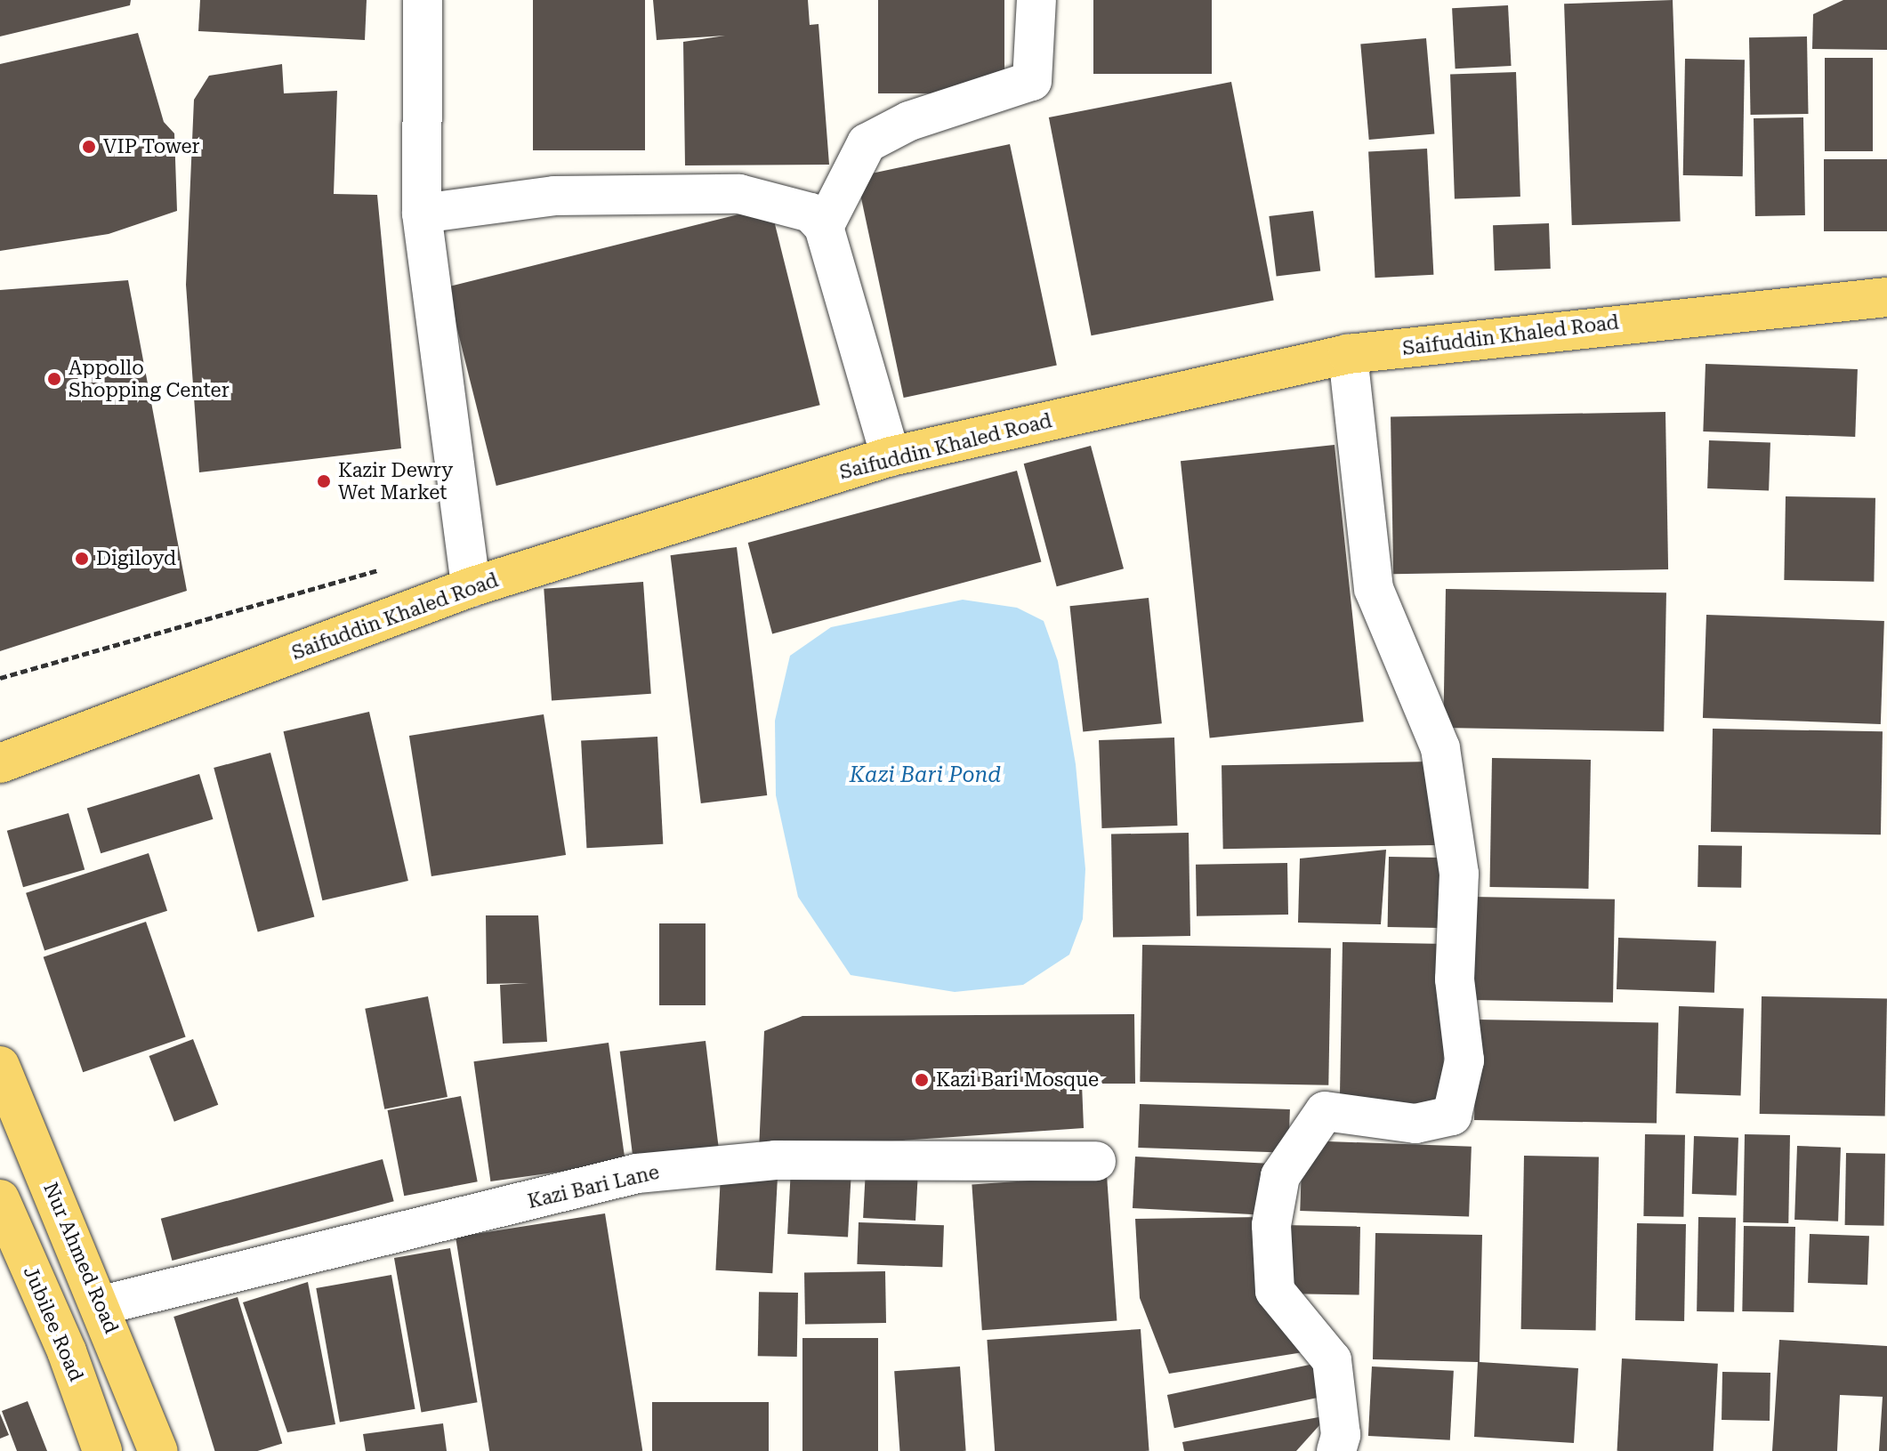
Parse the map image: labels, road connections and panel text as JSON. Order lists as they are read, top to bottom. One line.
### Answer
{"streets":{"main road":["Saifuddin Khaled Road","Nur Ahmed Road","Jubilee Road"],"street":["Kazi Bari Lane"]},"crossings":[["Kazi Bari Lane","Nur Ahmed Road"]],"water":["Kazi Bari Pond"],"places":["VIP Tower","Appollo Shopping Center","Kazir Dewry Wet Market","Digiloyd","Kazi Bari Mosque"]}
